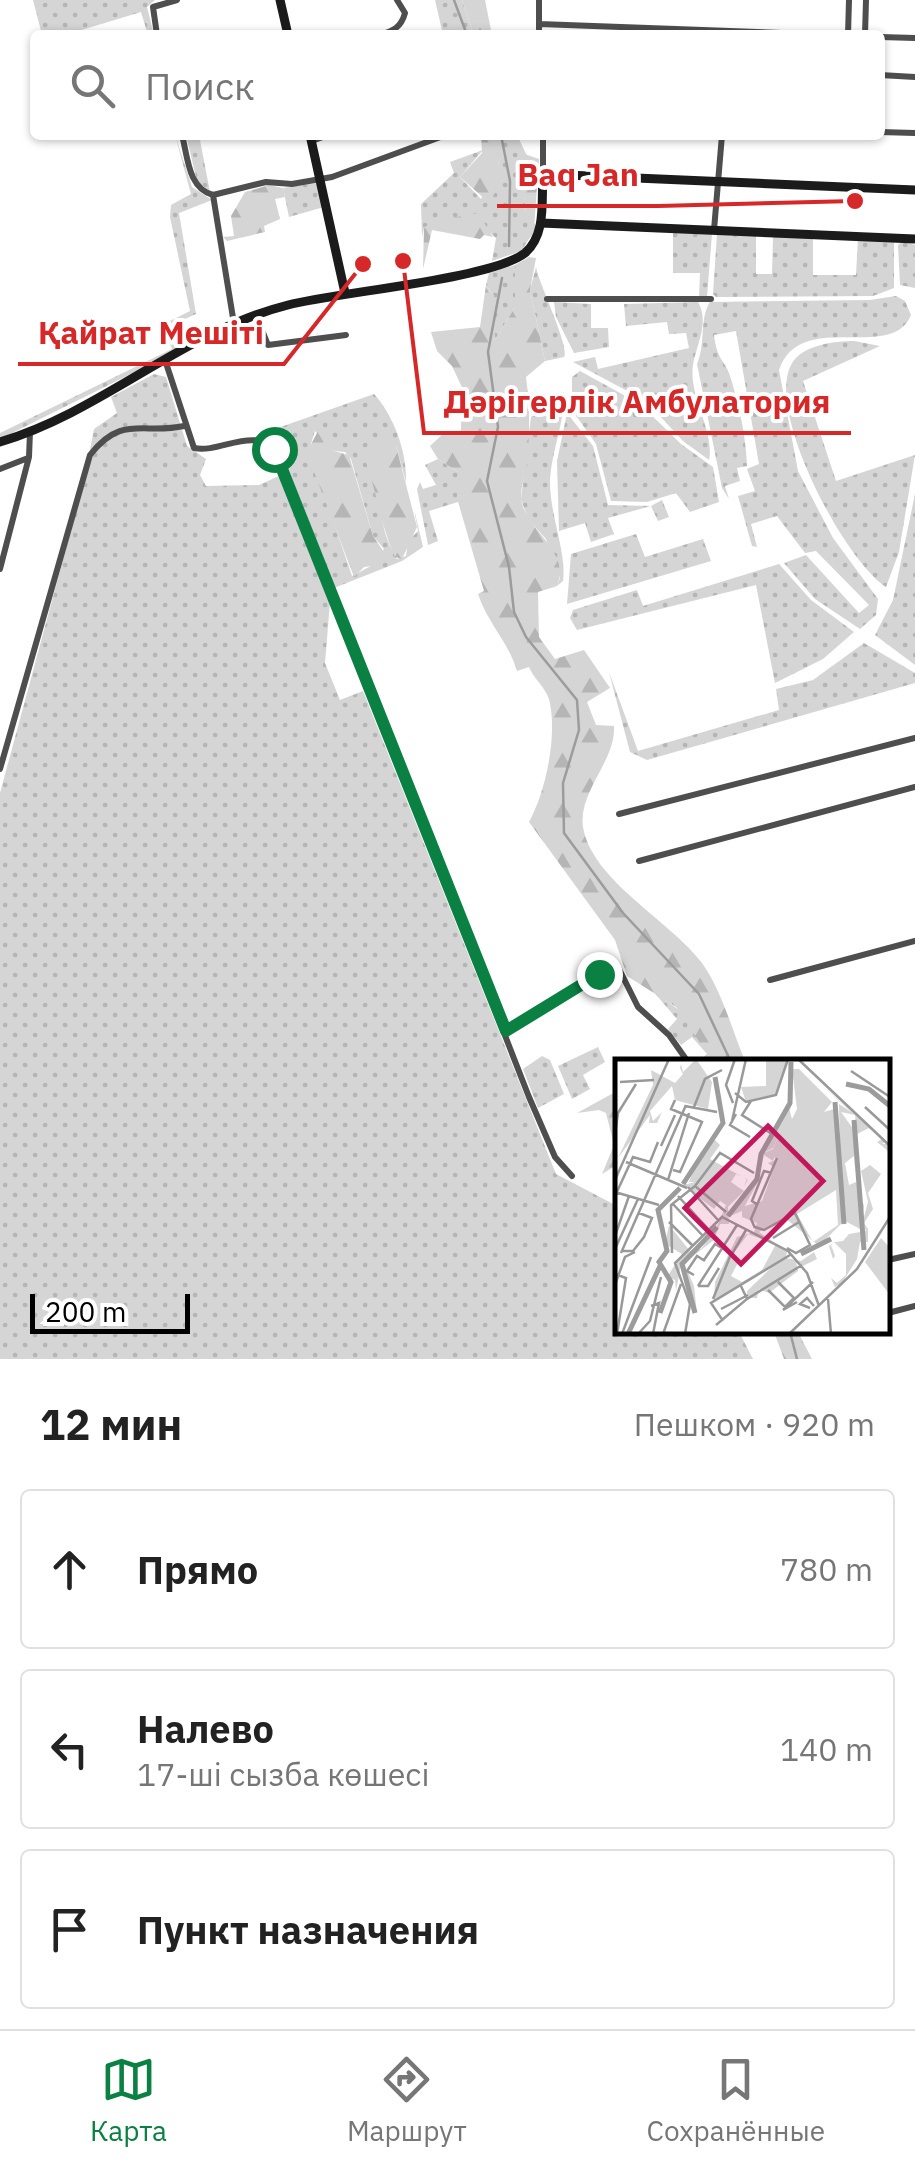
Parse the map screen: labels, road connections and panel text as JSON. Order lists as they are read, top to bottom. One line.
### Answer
{"places":["Baq Jan","Дәрігерлік Амбулатория","Қайрат Мешіті"],"scale_bar":"200 m","page":{"search":"Поиск","scale":"200 m","heading":["12 мин","Пешком · 920 m"],"list":[["Прямо","780 m"],["Налево","17-ші сызба көшесі","140 m"],"Пункт назначения"],"nav":["Карта","Маршрут","Сохранённые"]}}
